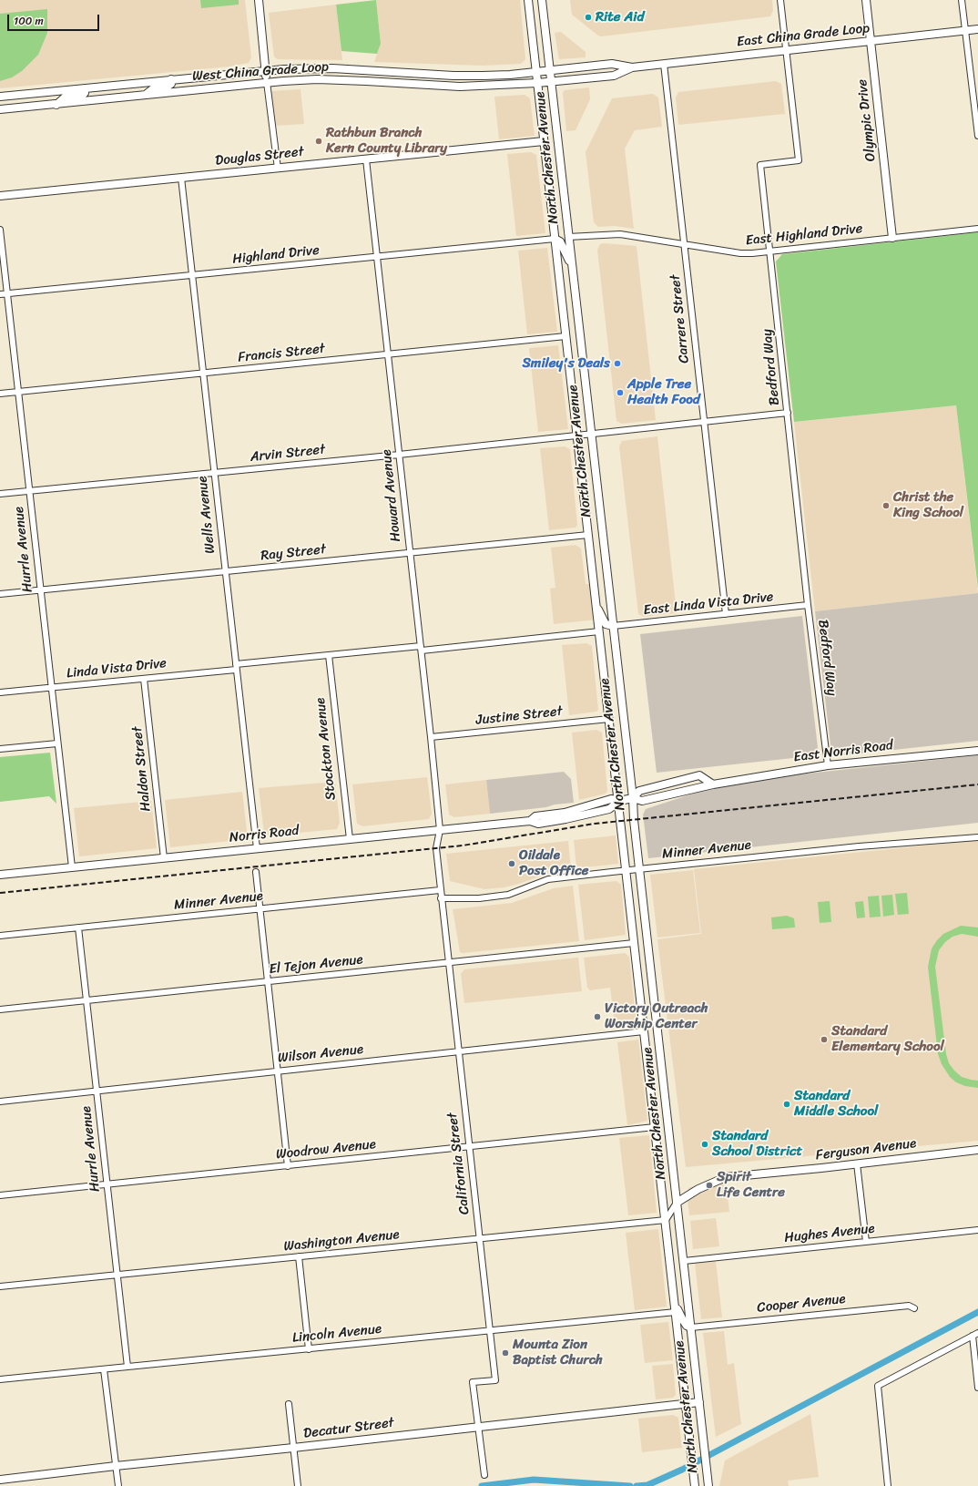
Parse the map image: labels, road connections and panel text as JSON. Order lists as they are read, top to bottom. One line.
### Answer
{"streets":{"main road":["East China Grade Loop","West China Grade Loop","Olympic Drive","Douglas Street","North Chester Avenue","East Norris Road","Norris Road","Ferguson Avenue","Decatur Street"],"street":["East Highland Drive","Highland Drive","Carrere Street","Francis Street","Bedford Way","Arvin Street","Howard Avenue","Wells Avenue","Hurrle Avenue","Ray Street","East Linda Vista Drive","Linda Vista Drive","Justine Street","Stockton Avenue","Haldon Street","Minner Avenue","El Tejon Avenue","Wilson Avenue","Woodrow Avenue","California Street","Hughes Avenue","Washington Avenue","Cooper Avenue","Lincoln Avenue"]},"crossings":[["East China Grade Loop","West China Grade Loop"],["East China Grade Loop","Olympic Drive"],["East China Grade Loop","North Chester Avenue"],["East China Grade Loop","Carrere Street"],["East China Grade Loop","Bedford Way"],["West China Grade Loop","North Chester Avenue"],["Olympic Drive","East Highland Drive"],["Douglas Street","North Chester Avenue"],["Douglas Street","Howard Avenue"],["Douglas Street","Wells Avenue"],["North Chester Avenue","East Highland Drive"],["North Chester Avenue","Highland Drive"],["North Chester Avenue","Francis Street"],["North Chester Avenue","Arvin Street"],["North Chester Avenue","Ray Street"],["North Chester Avenue","East Linda Vista Drive"],["North Chester Avenue","Linda Vista Drive"],["North Chester Avenue","Justine Street"],["North Chester Avenue","East Norris Road"],["North Chester Avenue","Norris Road"],["North Chester Avenue","Minner Avenue"],["North Chester Avenue","El Tejon Avenue"],["North Chester Avenue","Wilson Avenue"],["North Chester Avenue","Woodrow Avenue"],["North Chester Avenue","Ferguson Avenue"],["North Chester Avenue","Hughes Avenue"],["North Chester Avenue","Washington Avenue"],["North Chester Avenue","Cooper Avenue"],["North Chester Avenue","Lincoln Avenue"],["North Chester Avenue","Decatur Street"],["East Highland Drive","Carrere Street"],["East Highland Drive","Bedford Way"],["Highland Drive","Howard Avenue"],["Highland Drive","Wells Avenue"],["Highland Drive","Hurrle Avenue"],["Carrere Street","Arvin Street"],["Carrere Street","East Linda Vista Drive"],["Francis Street","Howard Avenue"],["Francis Street","Wells Avenue"],["Francis Street","Hurrle Avenue"],["Bedford Way","Arvin Street"],["Bedford Way","East Linda Vista Drive"],["Bedford Way","East Norris Road"],["Arvin Street","Howard Avenue"],["Arvin Street","Wells Avenue"],["Arvin Street","Hurrle Avenue"],["Howard Avenue","Ray Street"],["Howard Avenue","Linda Vista Drive"],["Howard Avenue","Justine Street"],["Howard Avenue","Norris Road"],["Howard Avenue","California Street"],["Wells Avenue","Ray Street"],["Wells Avenue","Linda Vista Drive"],["Wells Avenue","Norris Road"],["Hurrle Avenue","Ray Street"],["Hurrle Avenue","Linda Vista Drive"],["Hurrle Avenue","Norris Road"],["Hurrle Avenue","Minner Avenue"],["Hurrle Avenue","El Tejon Avenue"],["Hurrle Avenue","Wilson Avenue"],["Hurrle Avenue","Woodrow Avenue"],["Hurrle Avenue","Washington Avenue"],["Hurrle Avenue","Lincoln Avenue"],["Linda Vista Drive","Stockton Avenue"],["Linda Vista Drive","Haldon Street"],["Stockton Avenue","Norris Road"],["East Norris Road","Norris Road"],["Haldon Street","Norris Road"],["Norris Road","California Street"],["Minner Avenue","California Street"],["El Tejon Avenue","California Street"],["Wilson Avenue","California Street"],["Woodrow Avenue","California Street"],["California Street","Washington Avenue"],["California Street","Lincoln Avenue"],["California Street","Decatur Street"]],"places":["Rite Aid","Rathbun Branch Kern County Library","Smiley's Deals","Apple Tree Health Food","Christ the King School","Oildale Post Office","Victory Outreach Worship Center","Standard Elementary School","Standard Middle School","Standard School District","Spirit Life Centre","Mounta Zion Baptist Church"],"scale_bar":"100 m"}
